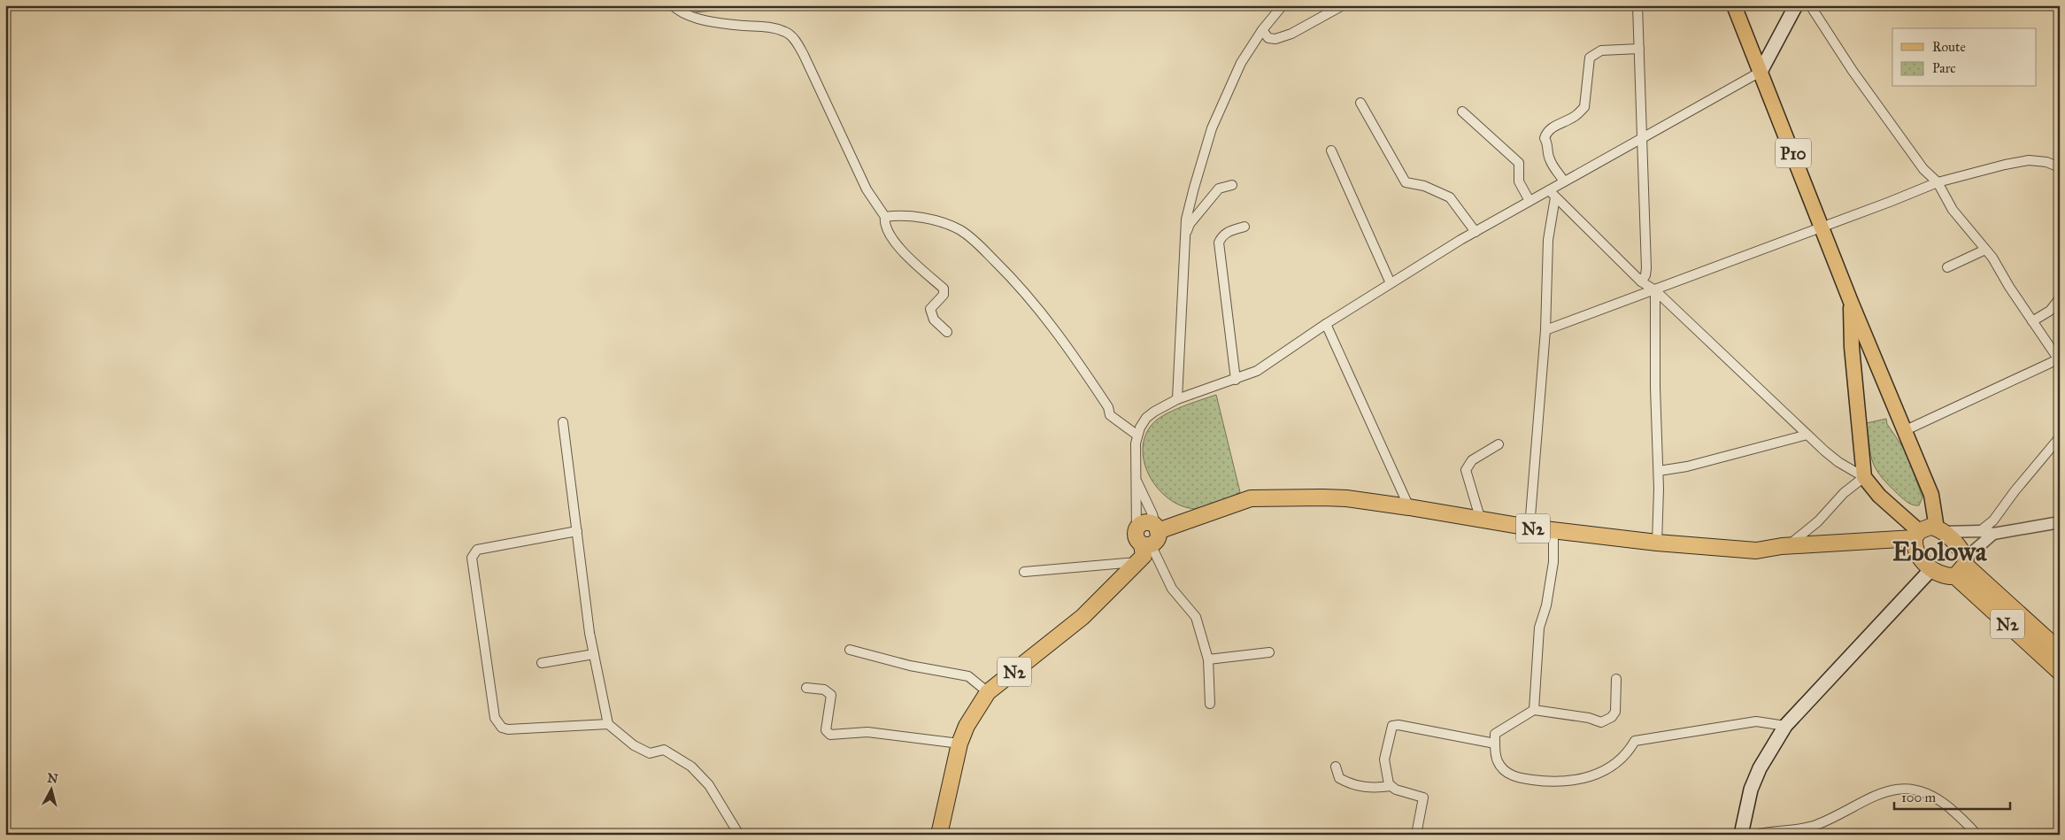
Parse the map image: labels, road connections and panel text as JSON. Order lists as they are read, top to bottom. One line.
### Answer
{"streets":{"highway":["N2"],"main road":["P10"]},"crossings":[["P10","N2"]],"districts":["Ebolowa"],"legend":["Route","Parc"],"scale_bar":"100 m","north":"top"}
